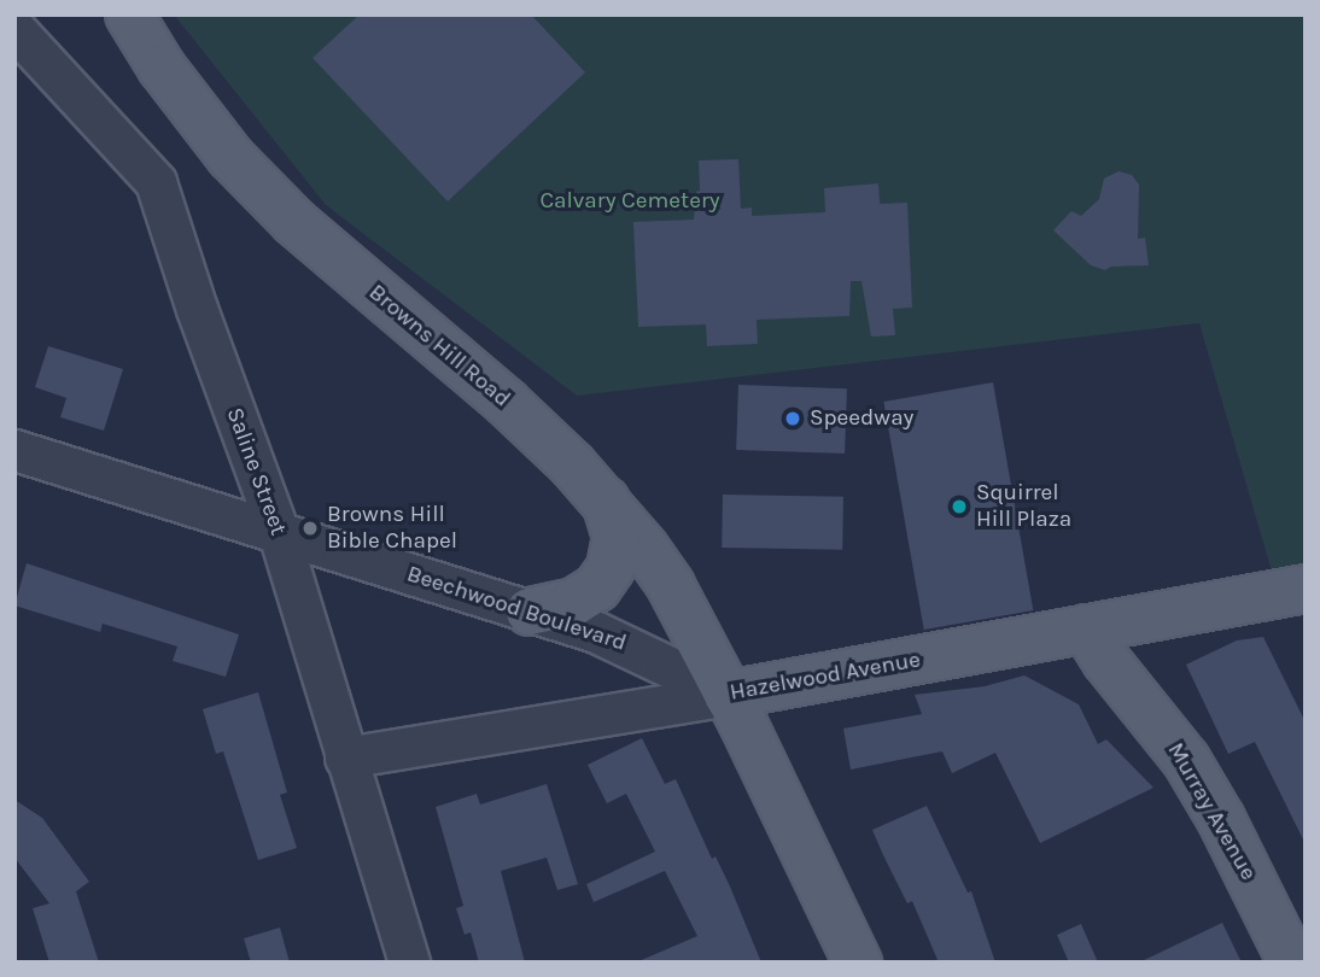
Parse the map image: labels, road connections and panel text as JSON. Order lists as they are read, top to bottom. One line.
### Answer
{"streets":{"main road":["Browns Hill Road","Hazelwood Avenue","Murray Avenue"],"street":["Saline Street","Beechwood Boulevard"]},"crossings":[["Browns Hill Road","Beechwood Boulevard"],["Browns Hill Road","Hazelwood Avenue"],["Saline Street","Beechwood Boulevard"],["Saline Street","Hazelwood Avenue"],["Beechwood Boulevard","Hazelwood Avenue"],["Hazelwood Avenue","Murray Avenue"]],"parks":["Calvary Cemetery"],"places":["Speedway","Squirrel Hill Plaza","Browns Hill Bible Chapel"]}
